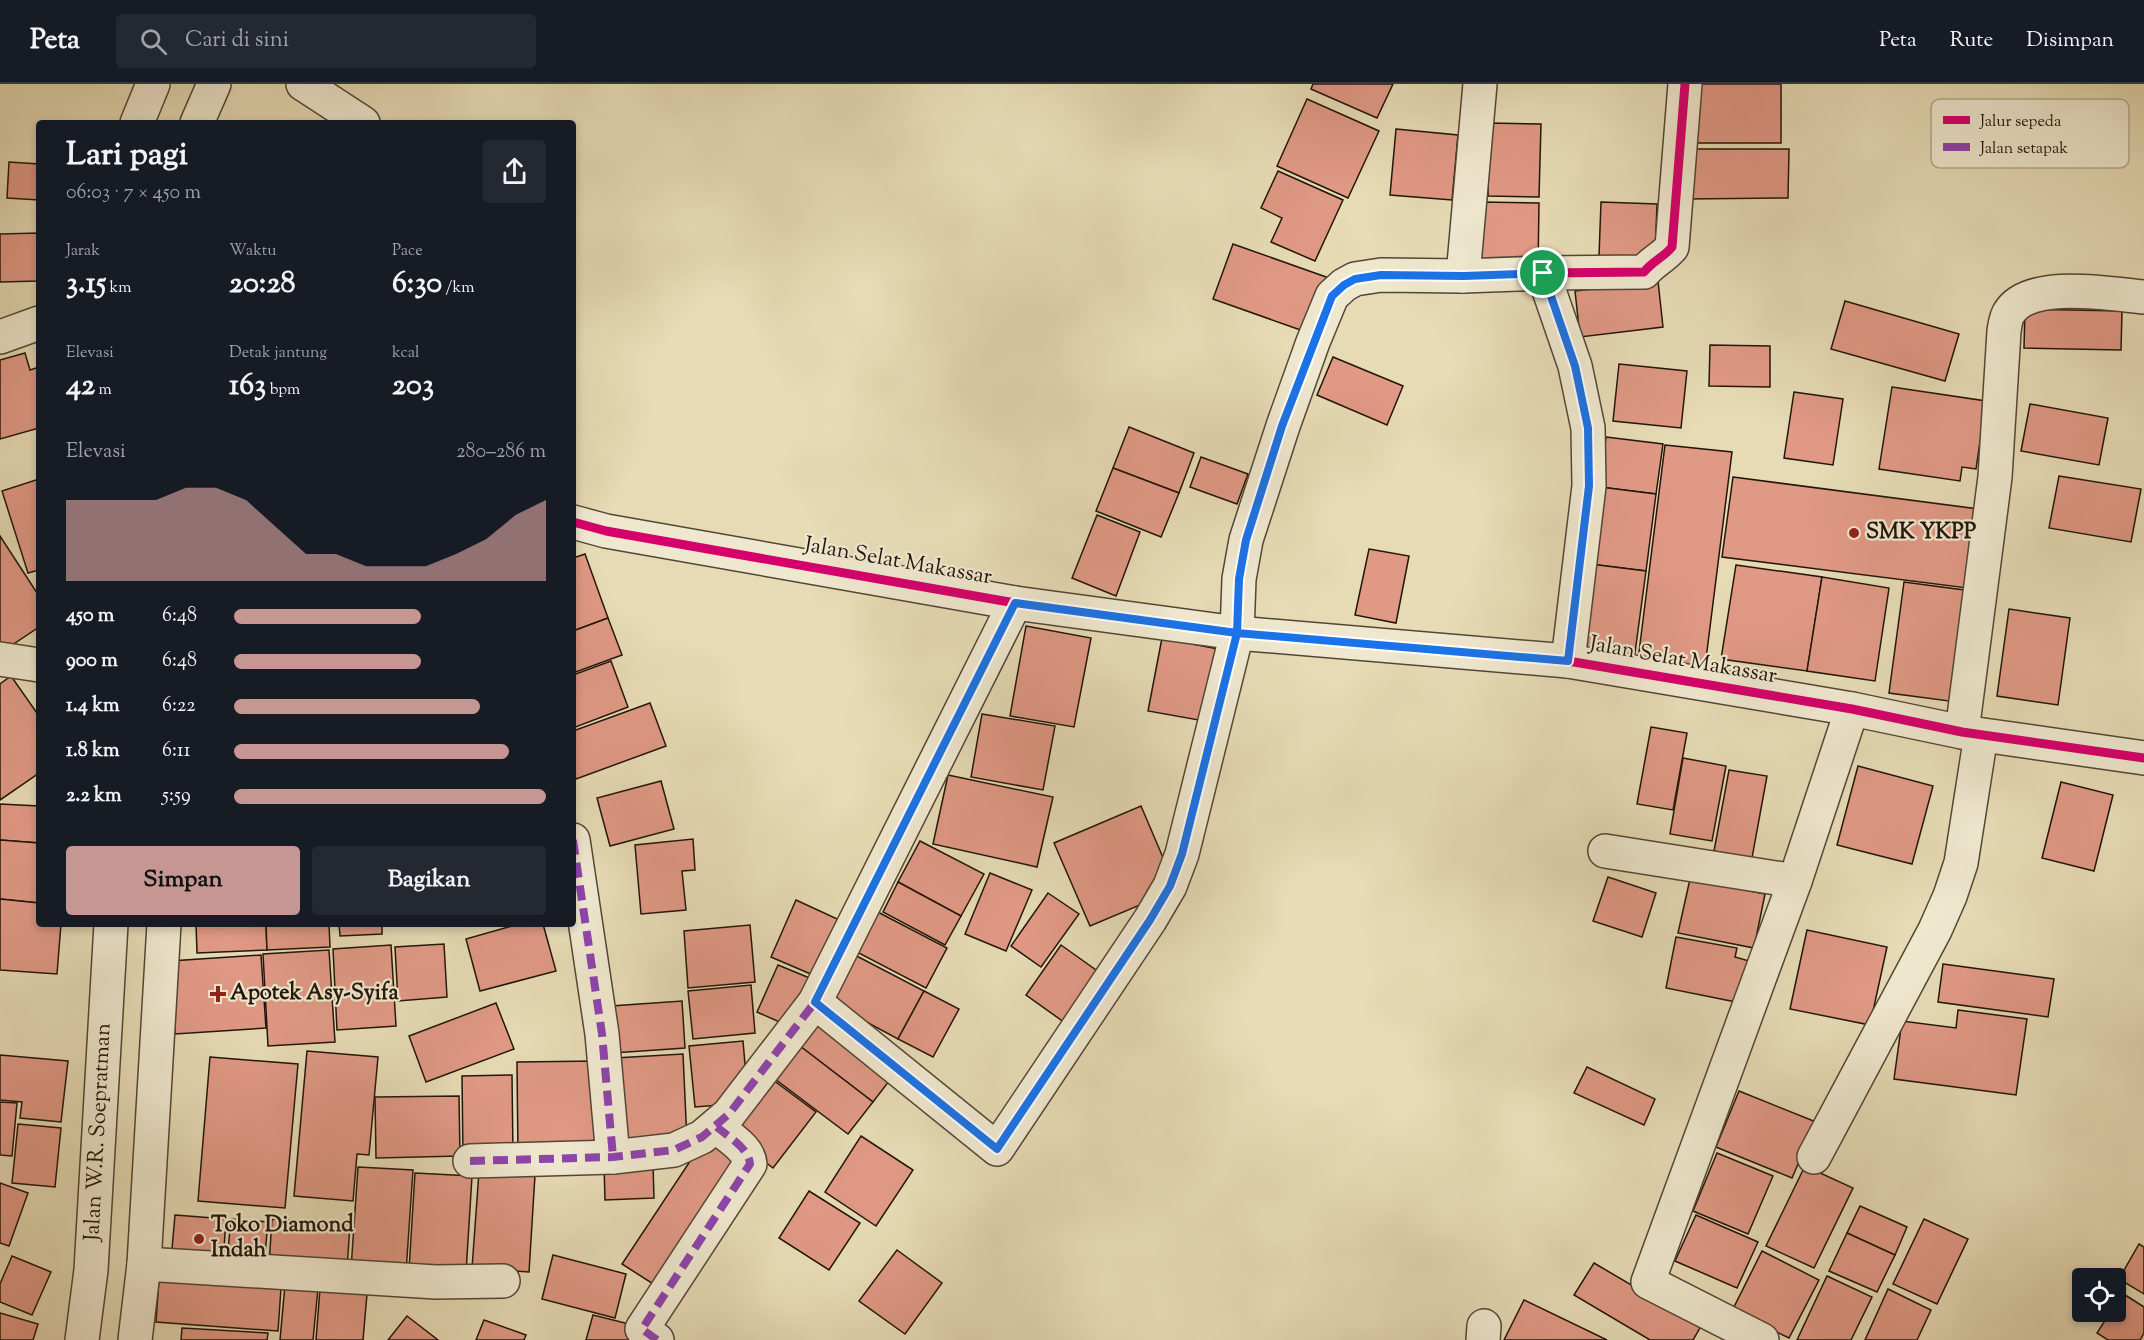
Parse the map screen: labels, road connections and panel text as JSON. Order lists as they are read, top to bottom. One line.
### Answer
{"streets":{"street":["Jalan Selat Makassar","Jalan W.R. Soepratman"]},"places":{"other":["SMK YKPP","Toko Diamond Indah"],"health":["Apotek Asy-Syifa"]},"legend":["Jalur sepeda","Jalan setapak"],"page":{"header":"Peta","search":"Cari di sini","nav":["Peta","Rute","Disimpan"],"heading":["Lari pagi","06:03 · 7 × 450 m"],"stats":[["Jarak","3.15 km"],["Waktu","20:28"],["Pace","6:30 /km"],["Elevasi","42 m"],["Detak jantung","163 bpm"],["kcal","203"]],"chart":["Elevasi","280–286 m"],"list":[{"name":"450 m","note":"6:48"},{"name":"900 m","note":"6:48"},{"name":"1.4 km","note":"6:22"},{"name":"1.8 km","note":"6:11"},{"name":"2.2 km","note":"5:59"}],"buttons":["Simpan","Bagikan"]}}
